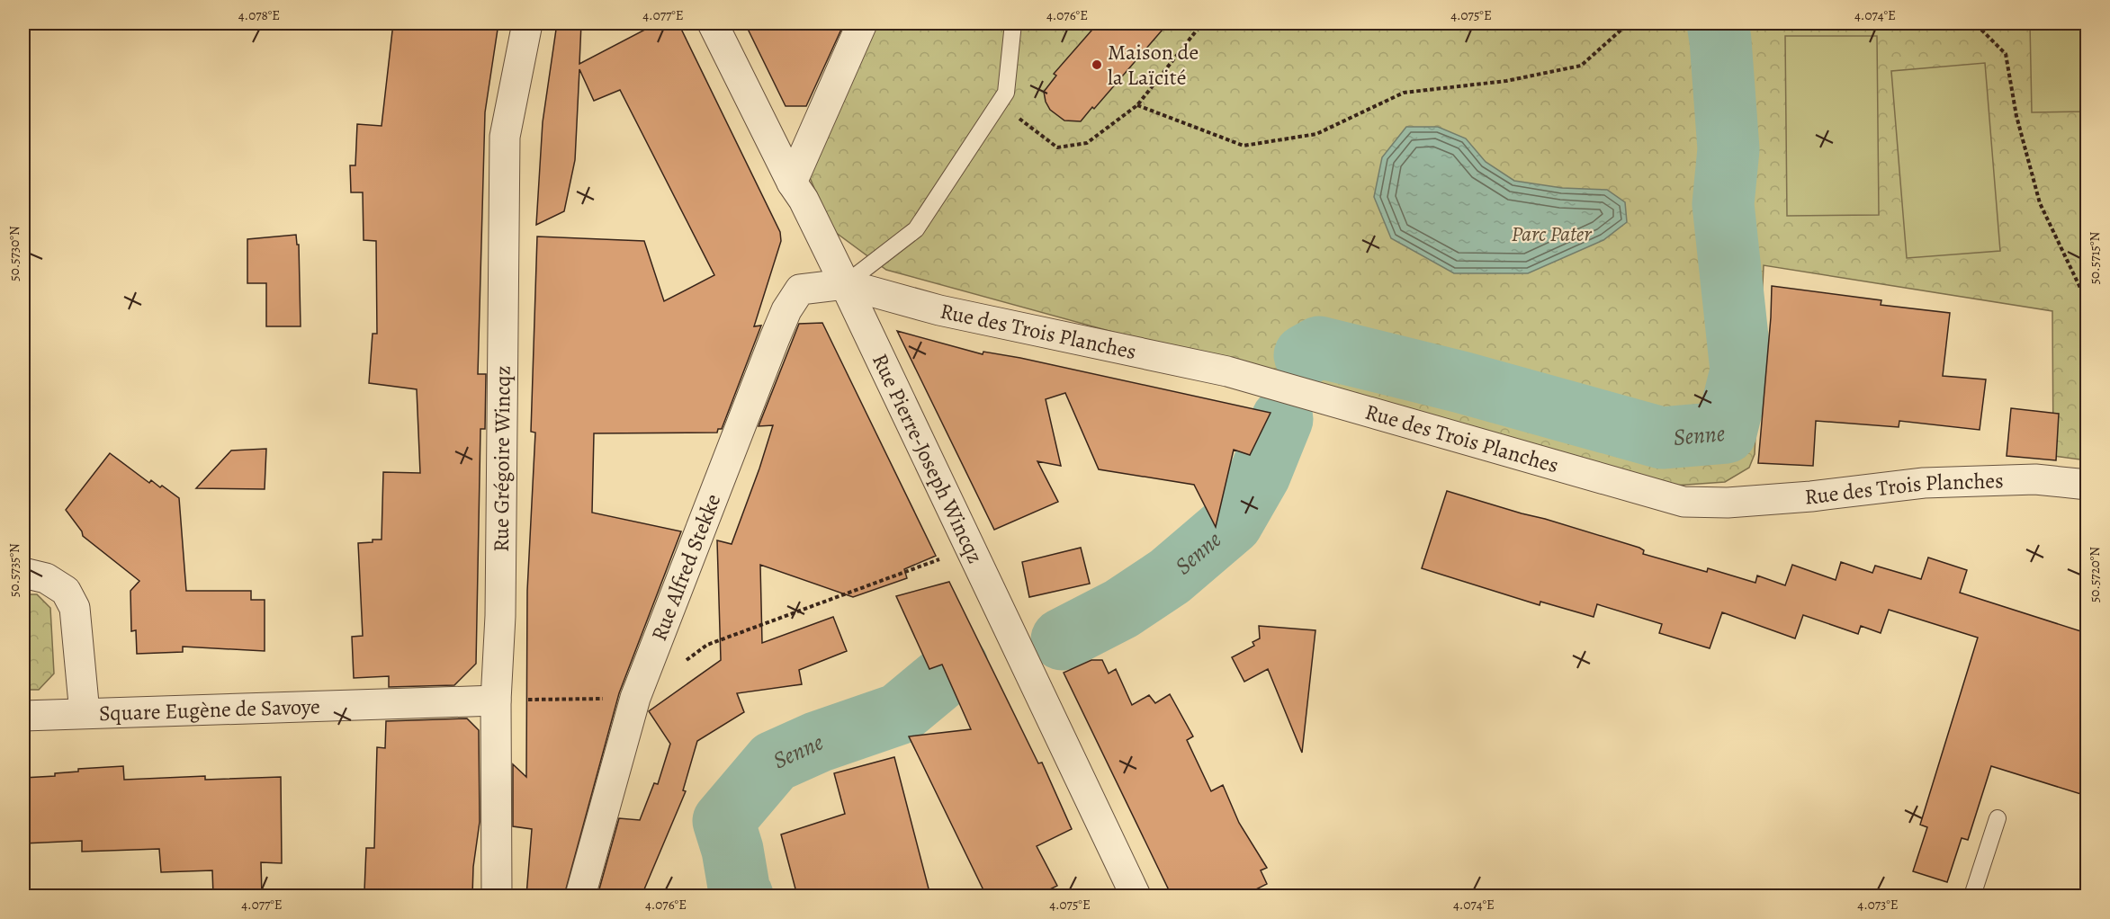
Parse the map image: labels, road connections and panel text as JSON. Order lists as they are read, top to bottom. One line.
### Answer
{"streets":{"street":["Rue des Trois Planches","Rue Pierre-Joseph Wincqz","Rue Grégoire Wincqz","Rue Alfred Stekke","Square Eugène de Savoye"]},"crossings":[["Rue des Trois Planches","Rue Pierre-Joseph Wincqz"],["Rue des Trois Planches","Rue Alfred Stekke"],["Rue Pierre-Joseph Wincqz","Rue Alfred Stekke"],["Rue Grégoire Wincqz","Square Eugène de Savoye"]],"water":["Senne"],"parks":["Parc Pater"],"places":["Maison de la Laïcité"],"coordinates":["4.078°E","4.077°E","4.076°E","4.075°E","4.074°E","50.5730°N","50.5715°N","50.5735°N","50.5720°N","4.073°E"]}
